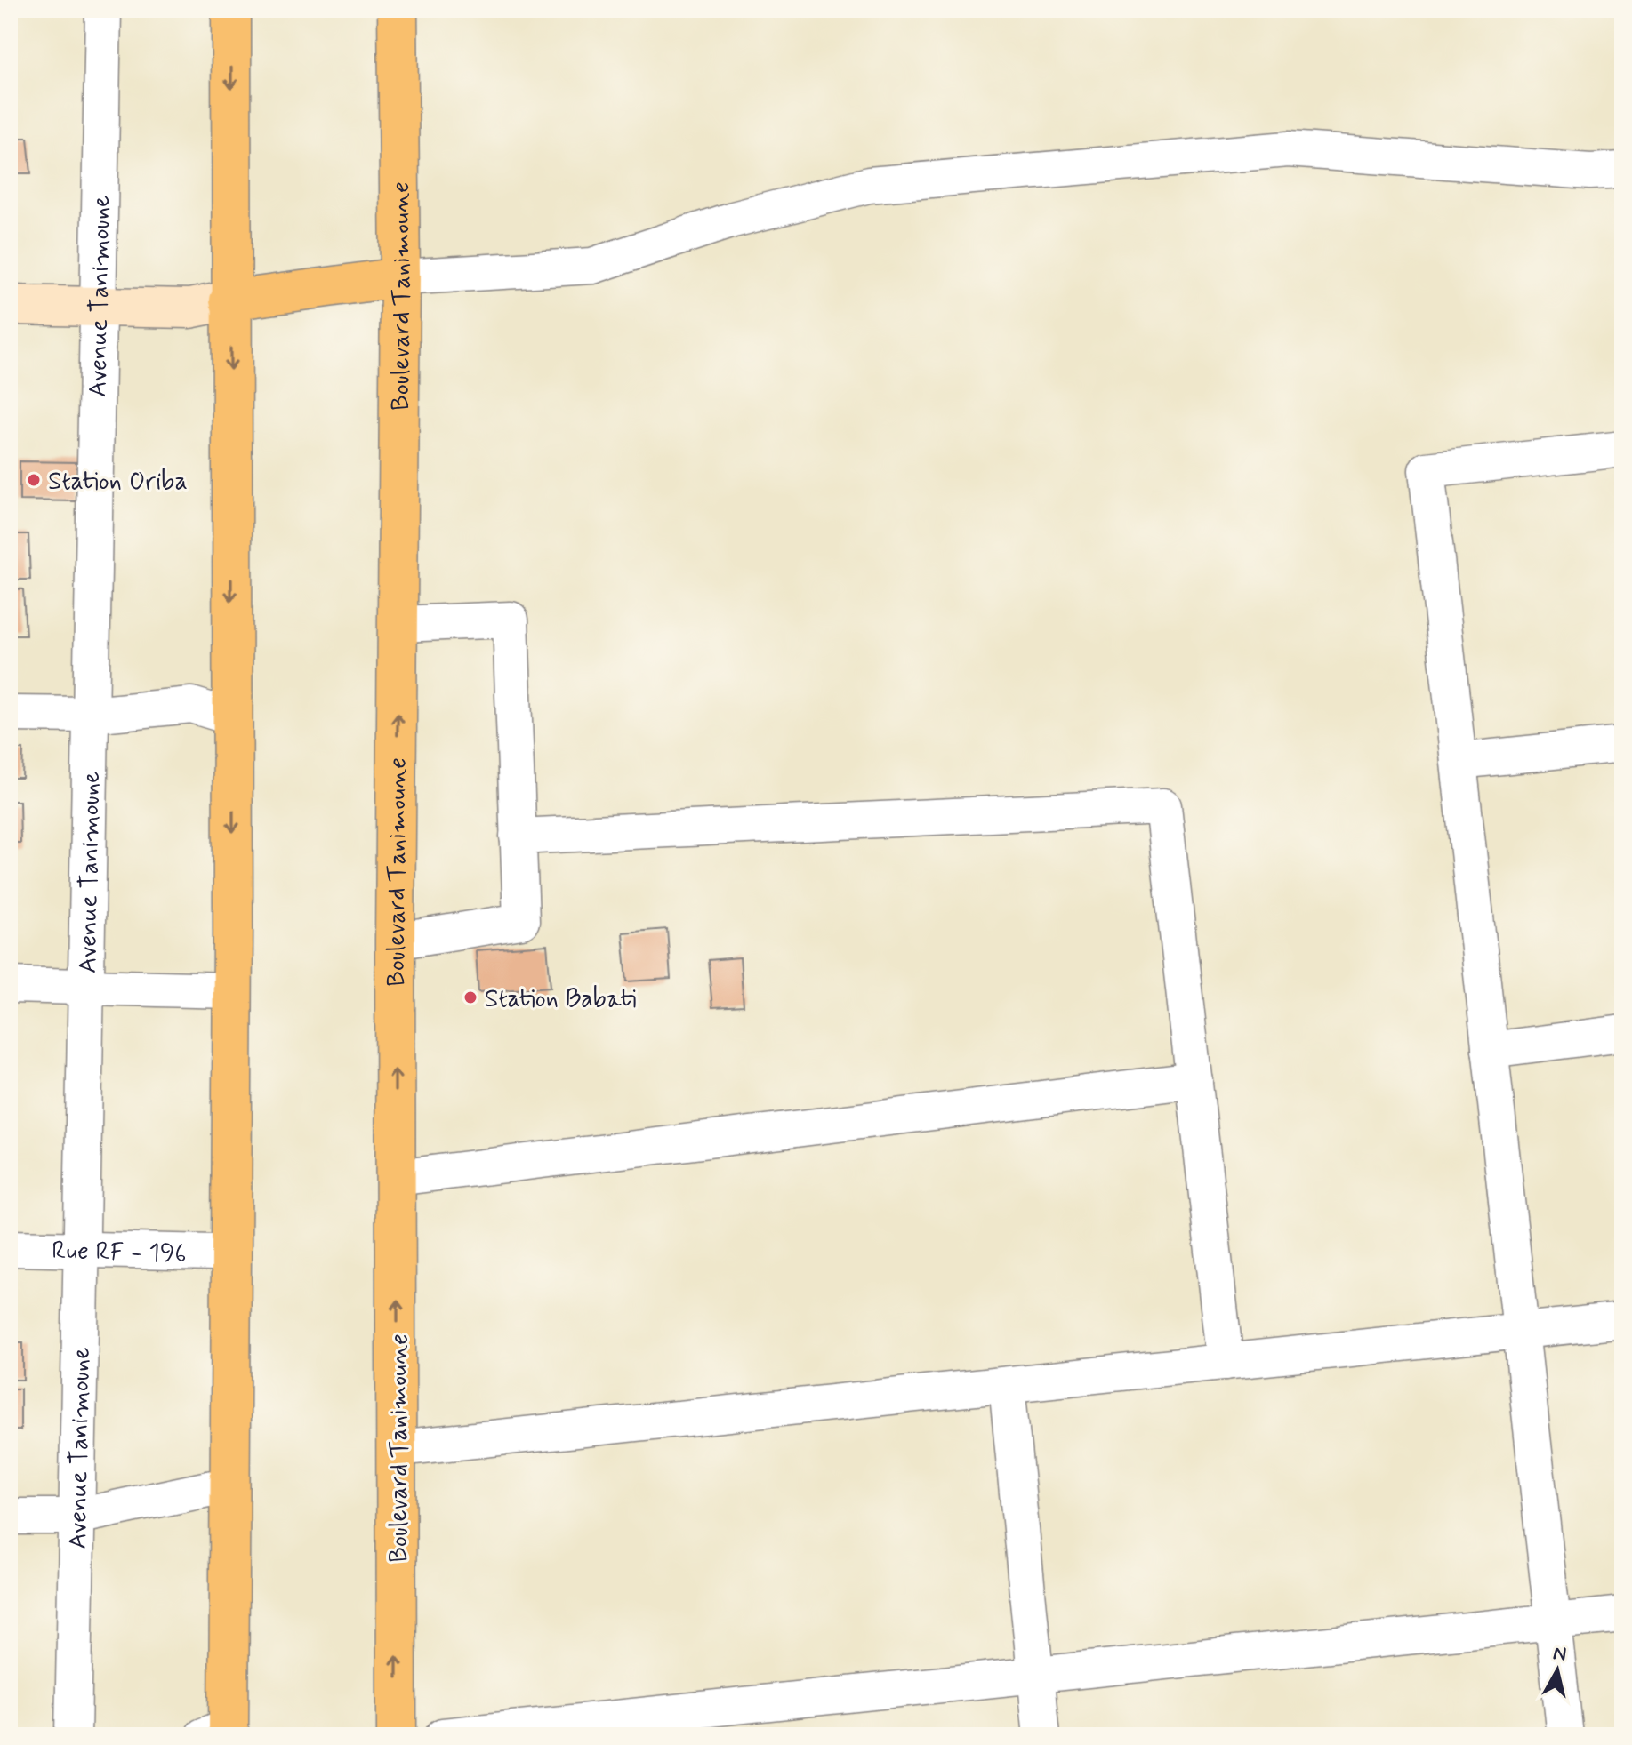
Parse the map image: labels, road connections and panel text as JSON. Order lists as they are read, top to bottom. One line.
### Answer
{"streets":{"main road":["Boulevard Tanimoune"],"street":["Avenue Tanimoune","Rue RF - 196"]},"crossings":[["Avenue Tanimoune","Rue RF - 196"]],"places":["Station Oriba","Station Babati"],"north":"top"}
